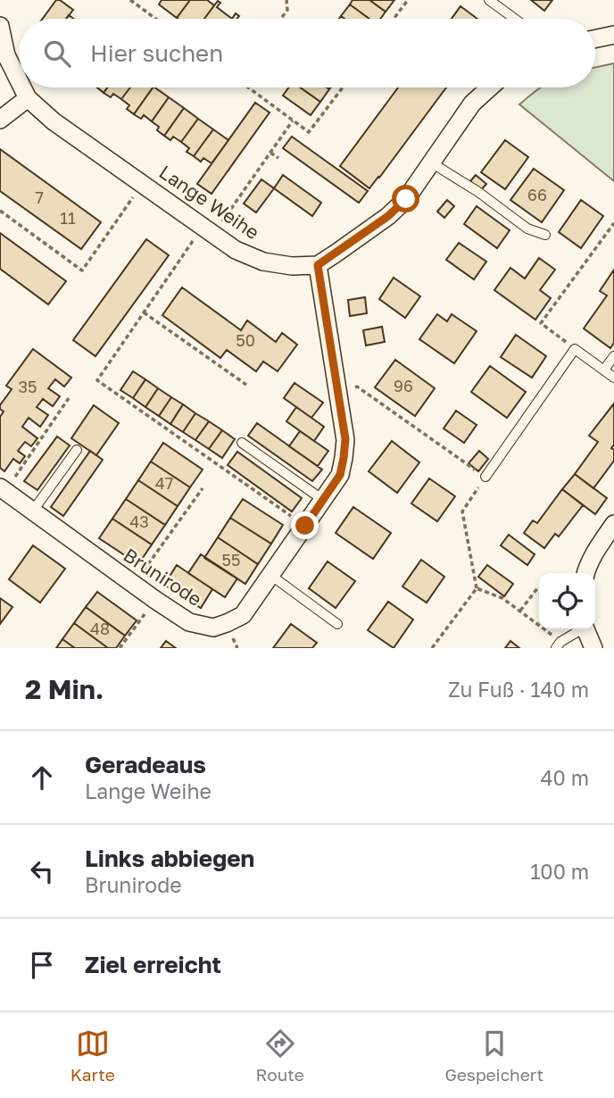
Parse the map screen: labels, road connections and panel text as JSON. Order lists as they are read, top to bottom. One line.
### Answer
{"streets":{"street":["Lange Weihe","Brunirode"]},"crossings":[["Lange Weihe","Brunirode"]],"house_numbers":["66","7","11","50","96","35","47","43","55","48"],"page":{"search":"Hier suchen","heading":["2 Min.","Zu Fuß · 140 m"],"list":[["Geradeaus","Lange Weihe","40 m"],["Links abbiegen","Brunirode","100 m"],"Ziel erreicht"],"nav":["Karte","Route","Gespeichert"]}}
